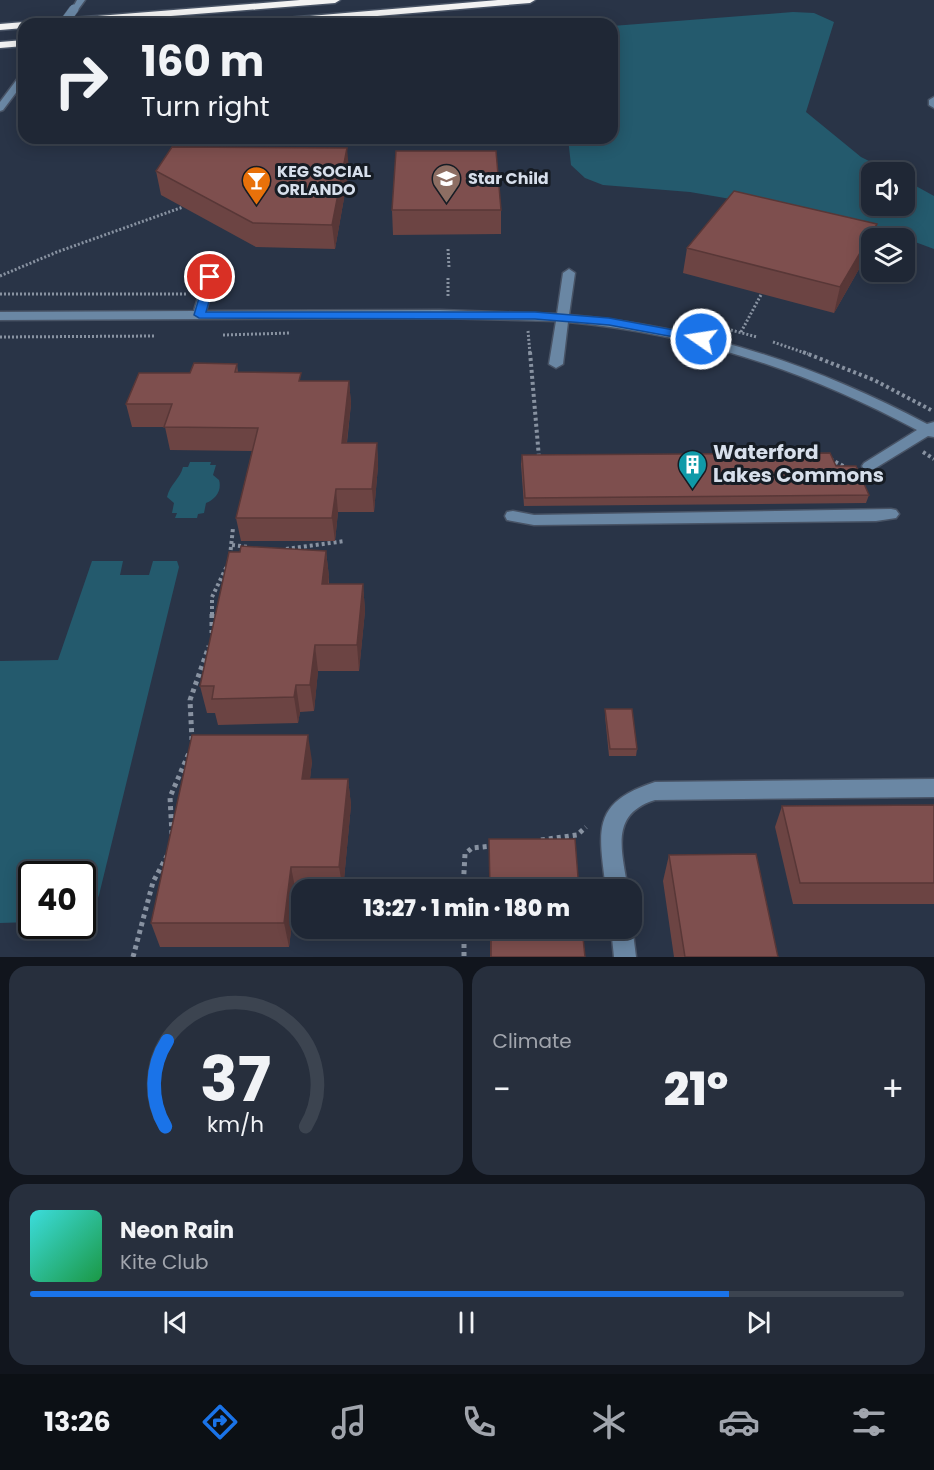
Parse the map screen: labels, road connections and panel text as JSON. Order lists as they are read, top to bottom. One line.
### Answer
{"places":{"school or university":["Star Child"],"bar":["KEG SOCIAL ORLANDO"],"building":["Waterford Lakes Commons"]},"page":{"turn":["160 m","Turn right"],"limit":"40","trip":"13:27 · 1 min · 180 m","tile":"Climate","heat":["−","21°","+"],"song":["Neon Rain","Kite Club"],"tabs":"13:26","gauge":["37","km/h"]}}
